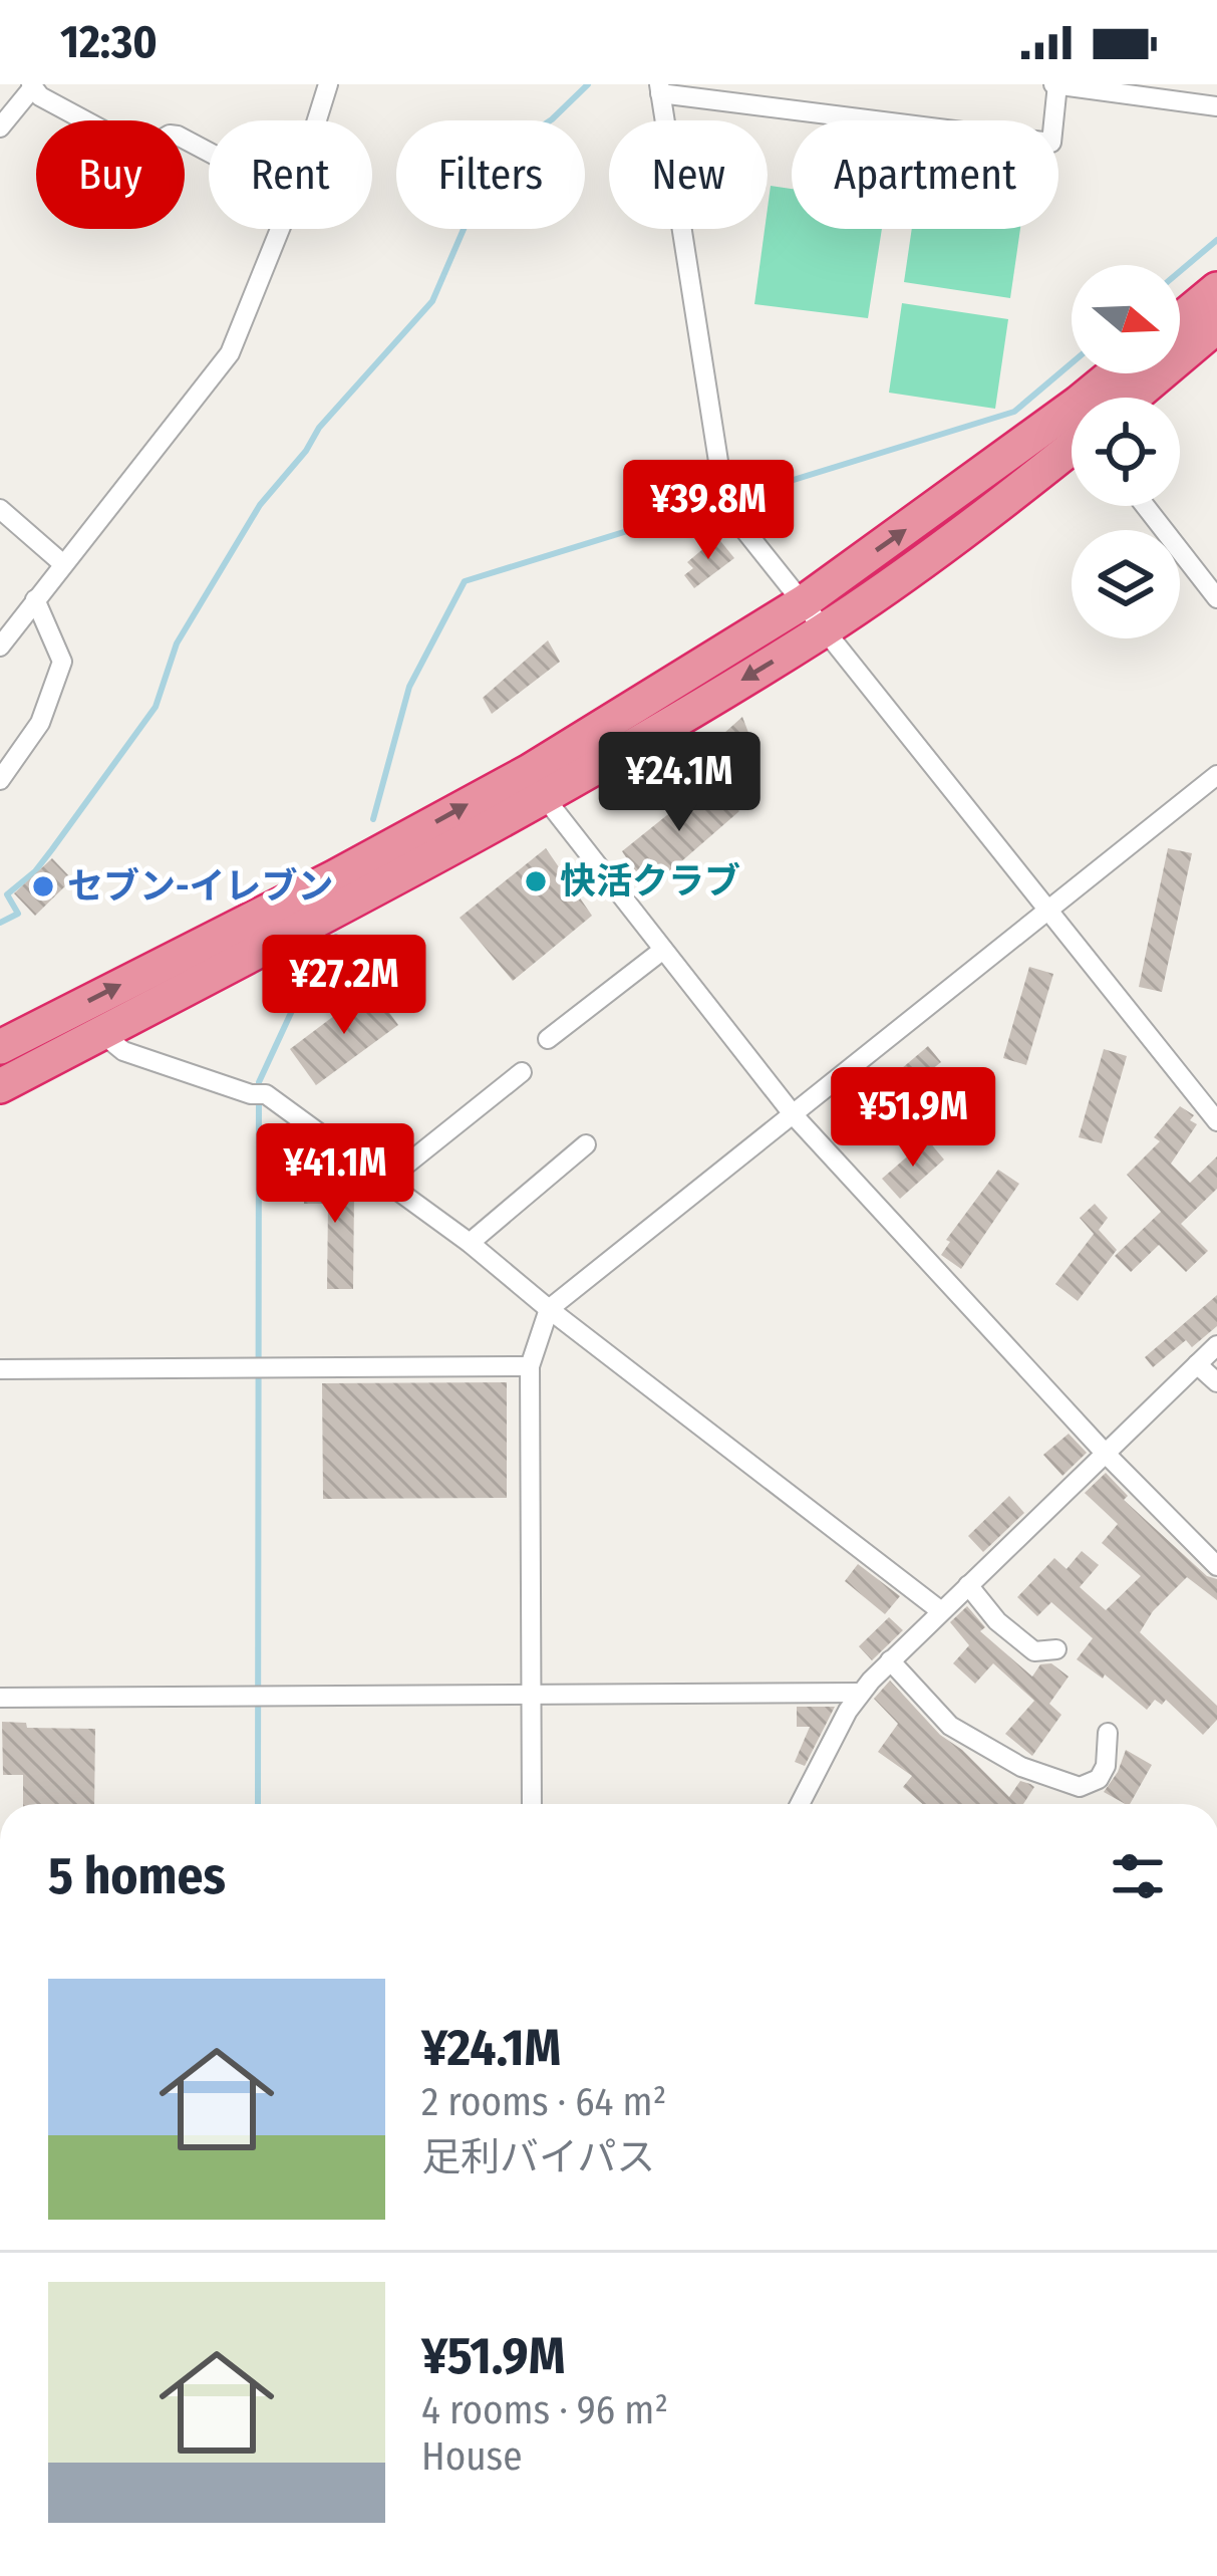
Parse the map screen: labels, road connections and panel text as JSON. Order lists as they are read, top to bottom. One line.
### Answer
{"places":["快活クラブ","セブン-イレブン"],"north":"right","page":{"status":"12:30","chip":["Buy","Rent","Filters","New","Apartment"],"price":["¥39.8M","¥24.1M","¥27.2M","¥51.9M","¥41.1M"],"heading":"5 homes","list":[{"name":"¥24.1M","note":"2 rooms · 64 m² · 足利バイパス"},{"name":"¥51.9M","note":"4 rooms · 96 m² · House"}]}}
